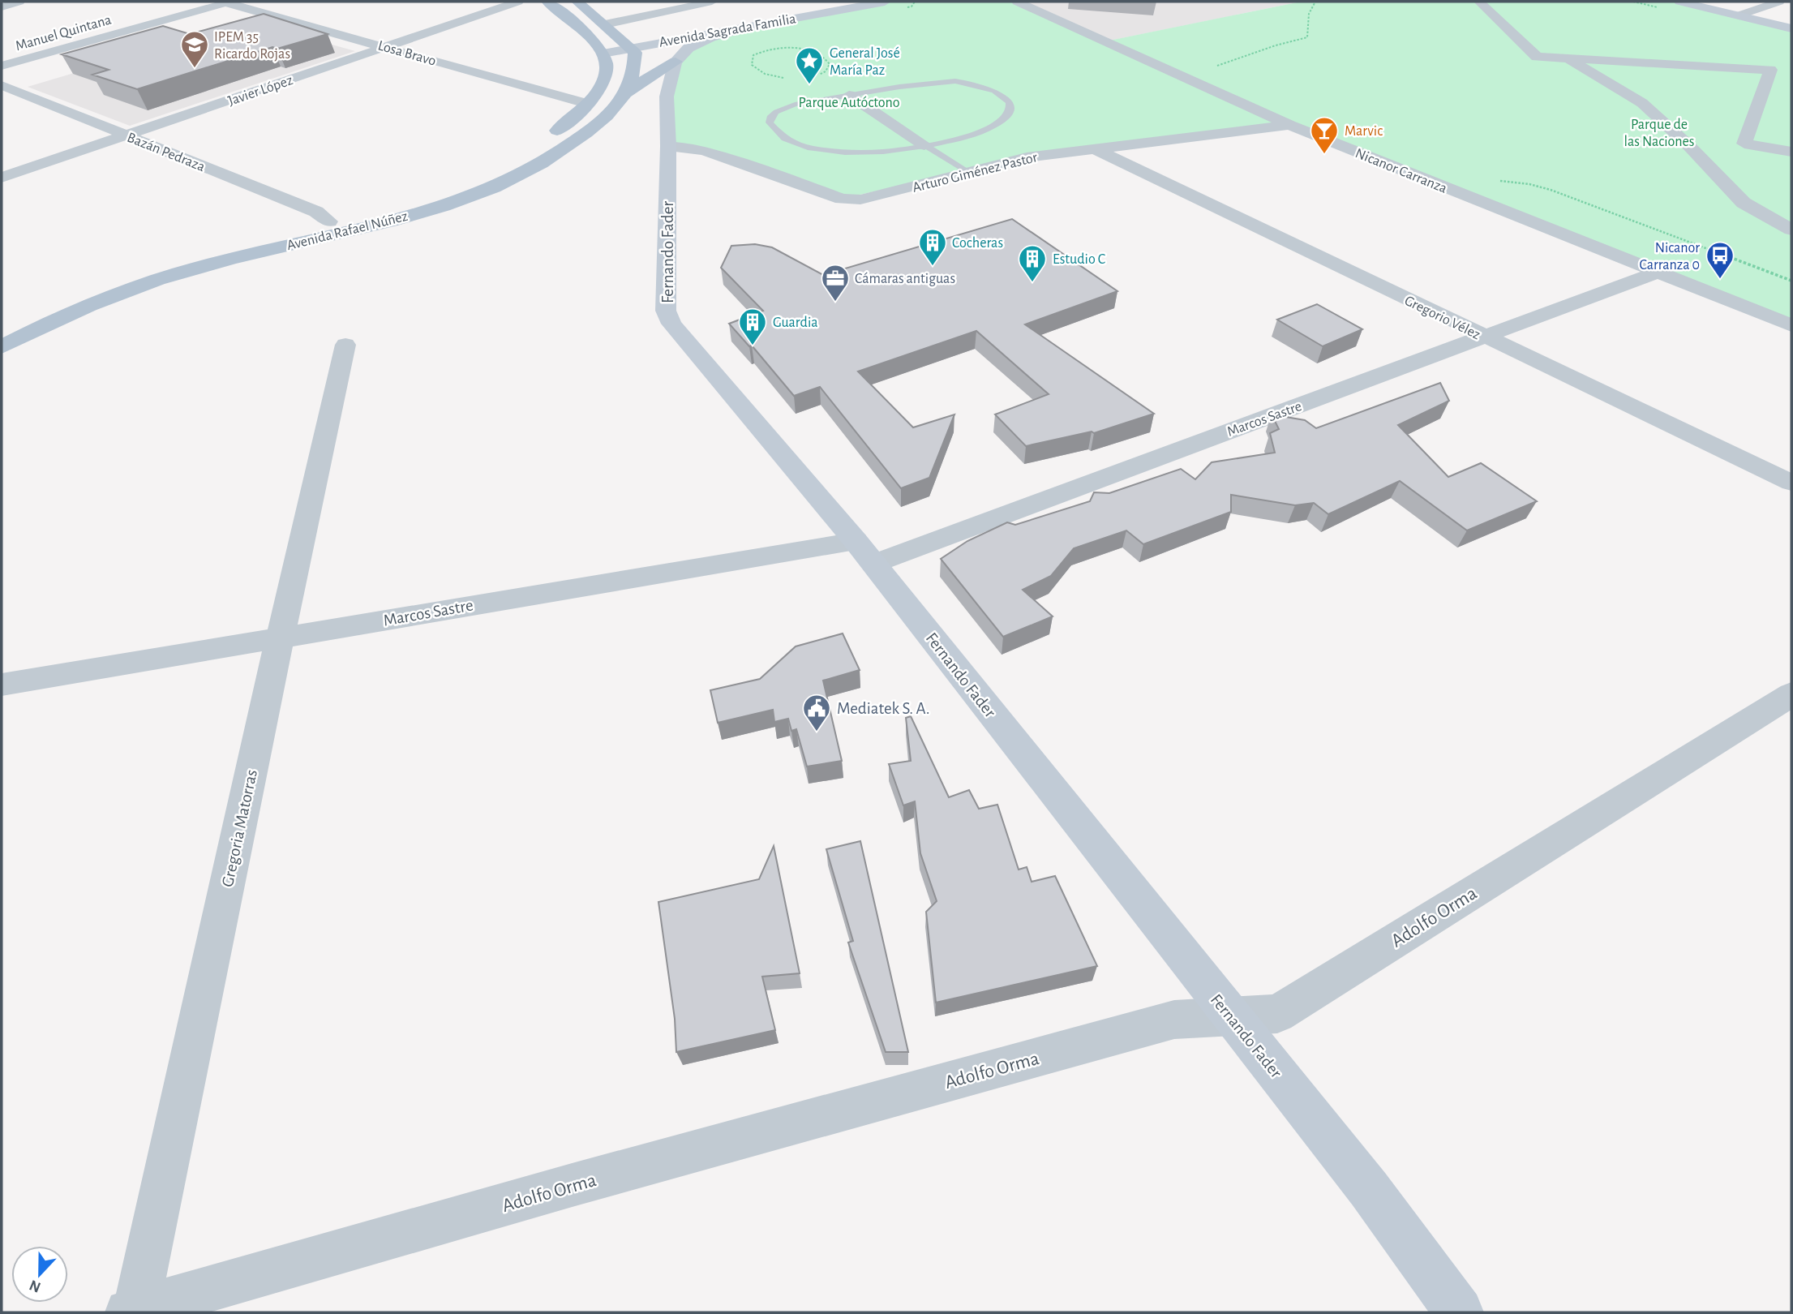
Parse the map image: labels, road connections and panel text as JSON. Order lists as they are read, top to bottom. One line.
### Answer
{"streets":{"main road":["Avenida Sagrada Familia","Avenida Rafael Núñez","Fernando Fader"],"street":["Manuel Quintana","Losa Bravo","Javier López","Bazán Pedraza","Nicanor Carranza","Arturo Giménez Pastor","Gregorio Vélez","Marcos Sastre","Gregoria Matorras","Adolfo Orma"]},"crossings":[["Avenida Sagrada Familia","Avenida Rafael Núñez"],["Manuel Quintana","Losa Bravo"],["Losa Bravo","Javier López"],["Losa Bravo","Avenida Rafael Núñez"],["Javier López","Bazán Pedraza"],["Bazán Pedraza","Avenida Rafael Núñez"],["Nicanor Carranza","Arturo Giménez Pastor"],["Nicanor Carranza","Marcos Sastre"],["Arturo Giménez Pastor","Fernando Fader"],["Arturo Giménez Pastor","Gregorio Vélez"],["Fernando Fader","Marcos Sastre"],["Fernando Fader","Adolfo Orma"],["Gregorio Vélez","Marcos Sastre"],["Marcos Sastre","Gregoria Matorras"],["Gregoria Matorras","Adolfo Orma"]],"parks":["Parque Autóctono","Parque de las Naciones"],"places":{"school or university":["IPEM 35 Ricardo Rojas"],"place":["General José María Paz"],"bar":["Marvic"],"building":["Cocheras","Estudio C","Guardia"],"bus stop":["Nicanor Carranza 0"],"office":["Cámaras antiguas"],"public building":["Mediatek S. A."]},"north":"bottom"}
